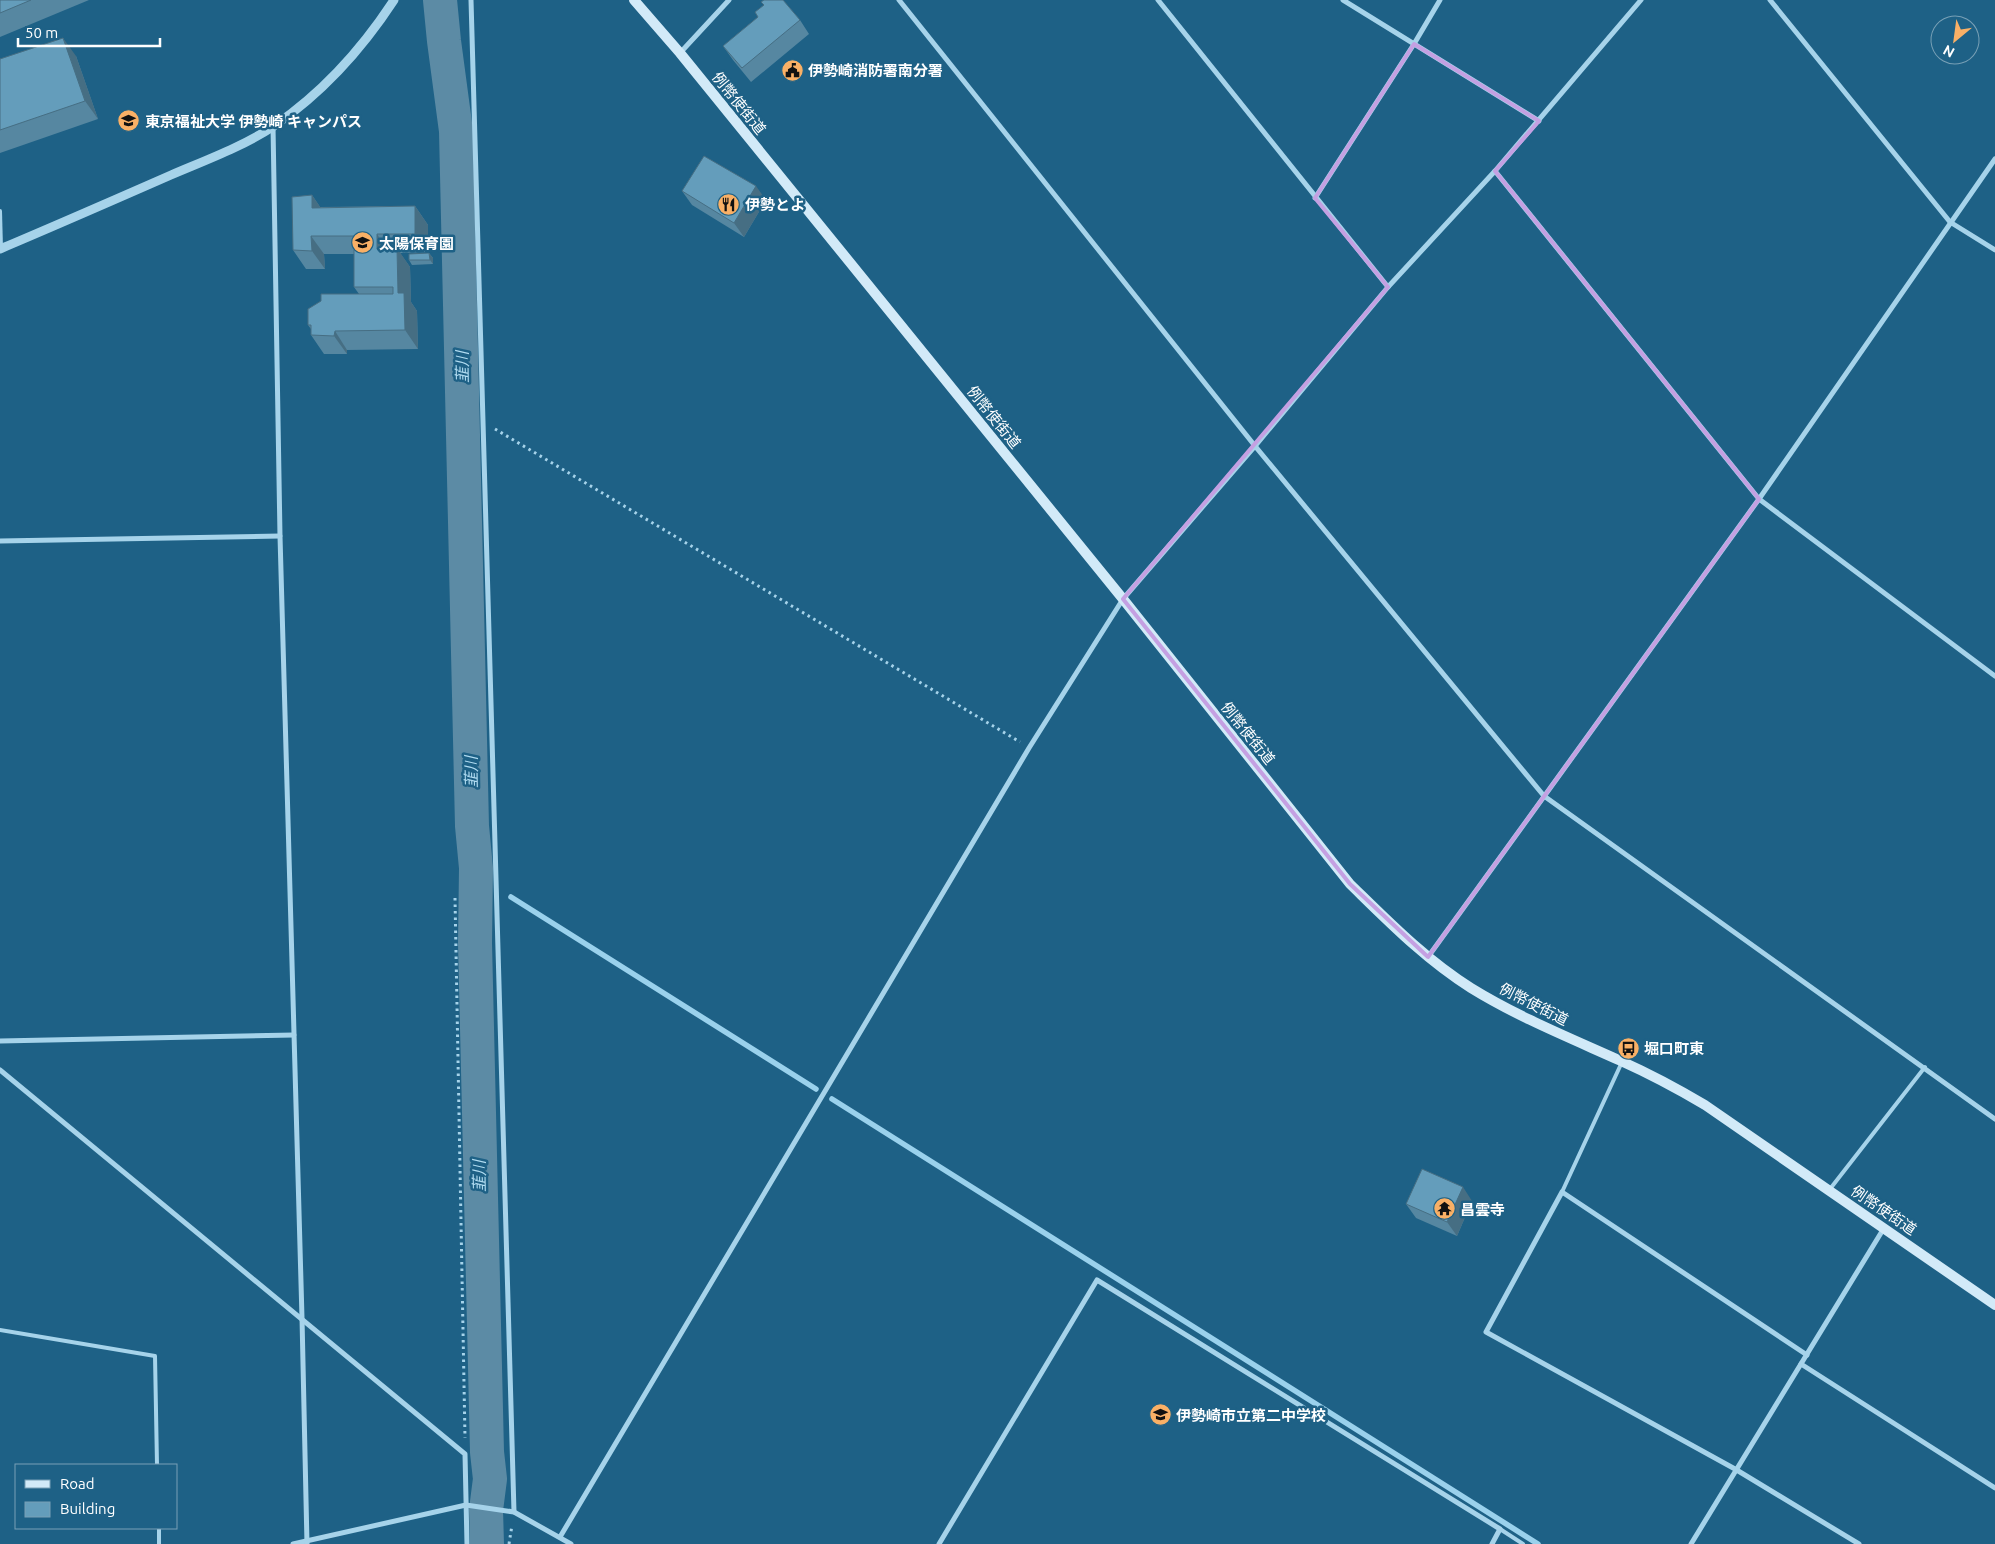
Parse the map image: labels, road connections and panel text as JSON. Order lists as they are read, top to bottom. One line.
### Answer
{"streets":{"main road":["例幣使街道"]},"water":["韮川"],"places":{"public building":["伊勢崎消防署南分署"],"school or university":["東京福祉大学 伊勢崎 キャンパス","太陽保育園","伊勢崎市立第二中学校"],"restaurant":["伊勢とよ"],"bus stop":["堀口町東"],"temple":["昌雲寺"]},"legend":["Road","Building"],"scale_bar":"50 m","north":"bottom left"}
